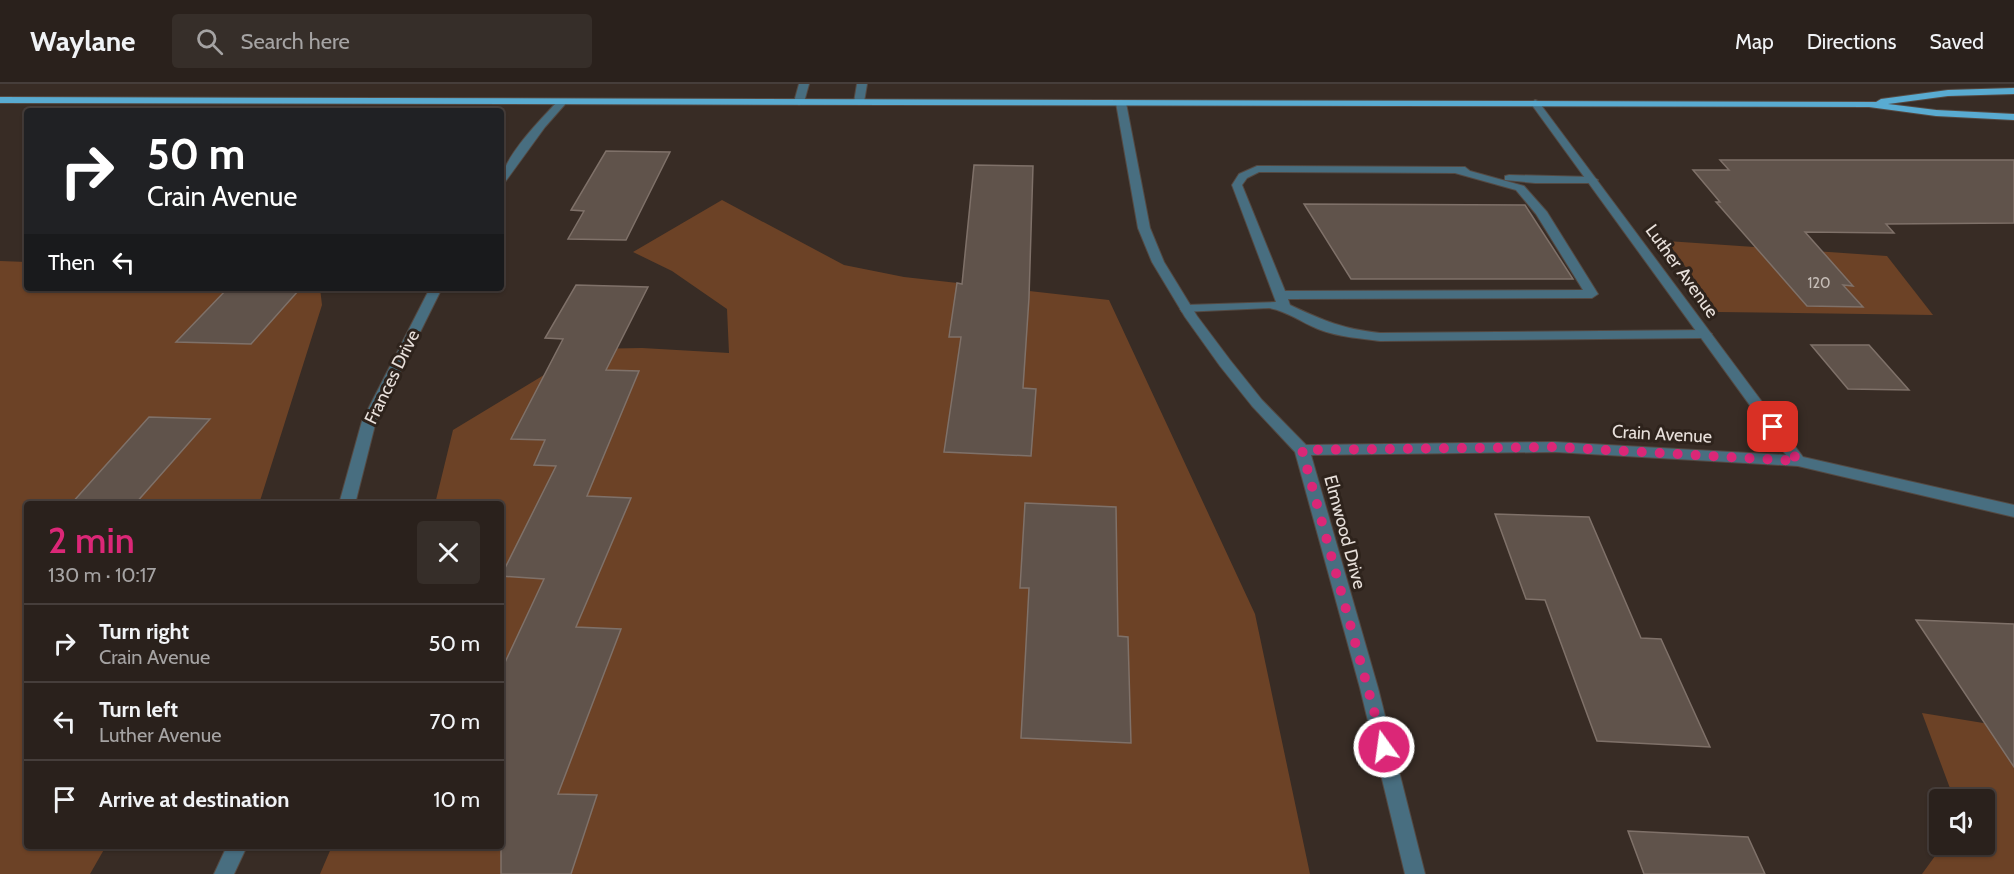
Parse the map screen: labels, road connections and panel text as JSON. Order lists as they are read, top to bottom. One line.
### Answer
{"streets":{"street":["Luther Avenue","Frances Drive","Crain Avenue","Elmwood Drive"]},"crossings":[["Luther Avenue","Crain Avenue"],["Crain Avenue","Elmwood Drive"]],"house_numbers":["120"],"page":{"header":"Waylane","search":"Search here","nav":["Map","Directions","Saved"],"turn":["50 m","Crain Avenue"],"then":"Then","heading":["2 min","130 m · 10:17"],"list":[{"name":"Turn right","note":"Crain Avenue","value":"50 m"},{"name":"Turn left","note":"Luther Avenue","value":"70 m"},{"name":"Arrive at destination","value":"10 m"}]}}
